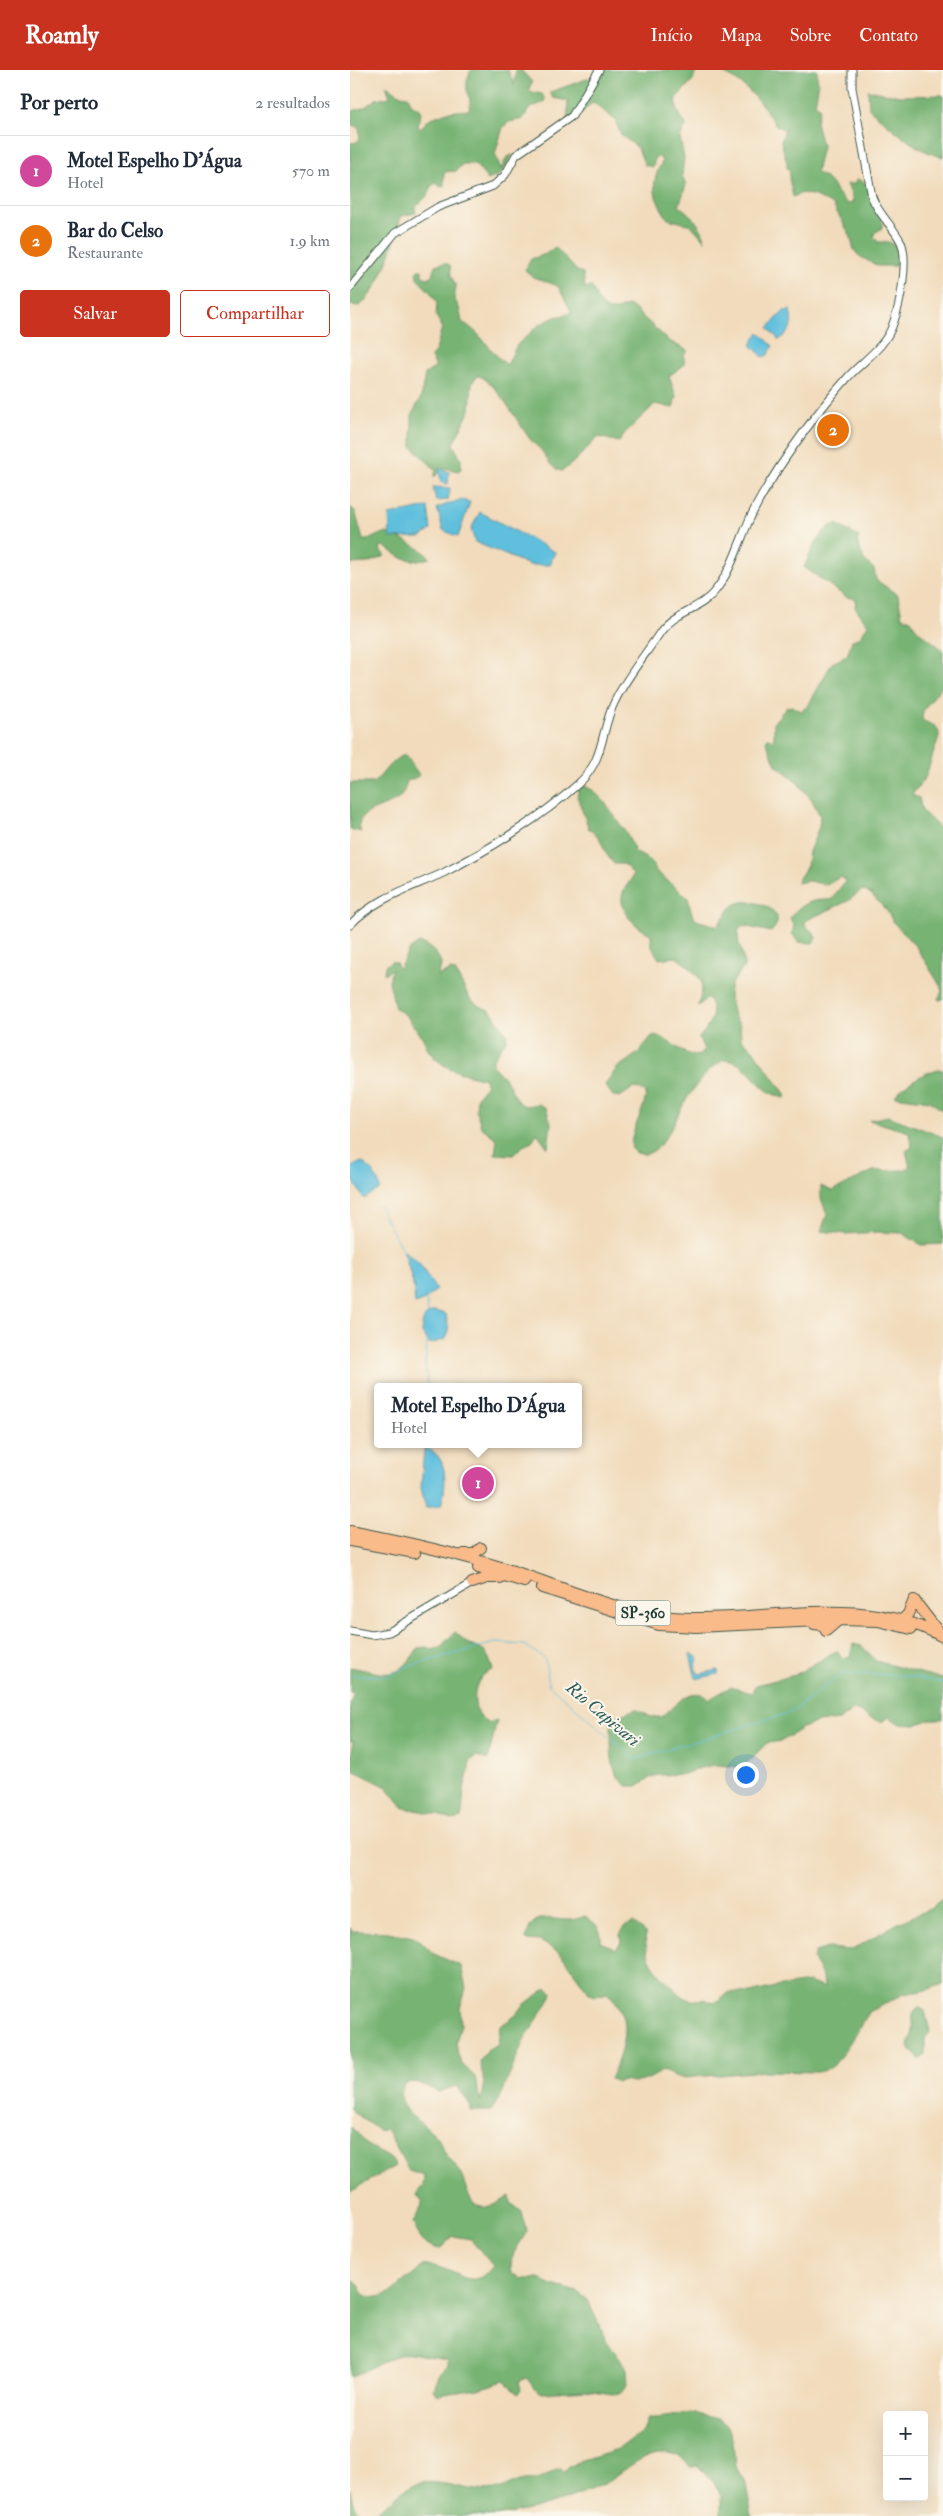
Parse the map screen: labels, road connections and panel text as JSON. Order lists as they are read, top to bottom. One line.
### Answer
{"streets":{"highway":["SP-360"]},"water":["Rio Capivari"],"page":{"header":"Roamly","nav":["Início","Mapa","Sobre","Contato"],"heading":["Por perto","2 resultados"],"list":[{"mark":"1","name":"Motel Espelho D'Água","note":"Hotel","value":"570 m"},{"mark":"2","name":"Bar do Celso","note":"Restaurante","value":"1.9 km"}],"buttons":["Salvar","Compartilhar"],"pins":["2","1"],"popup":["Motel Espelho D'Água","Hotel"],"map_buttons":["+","−"]}}
